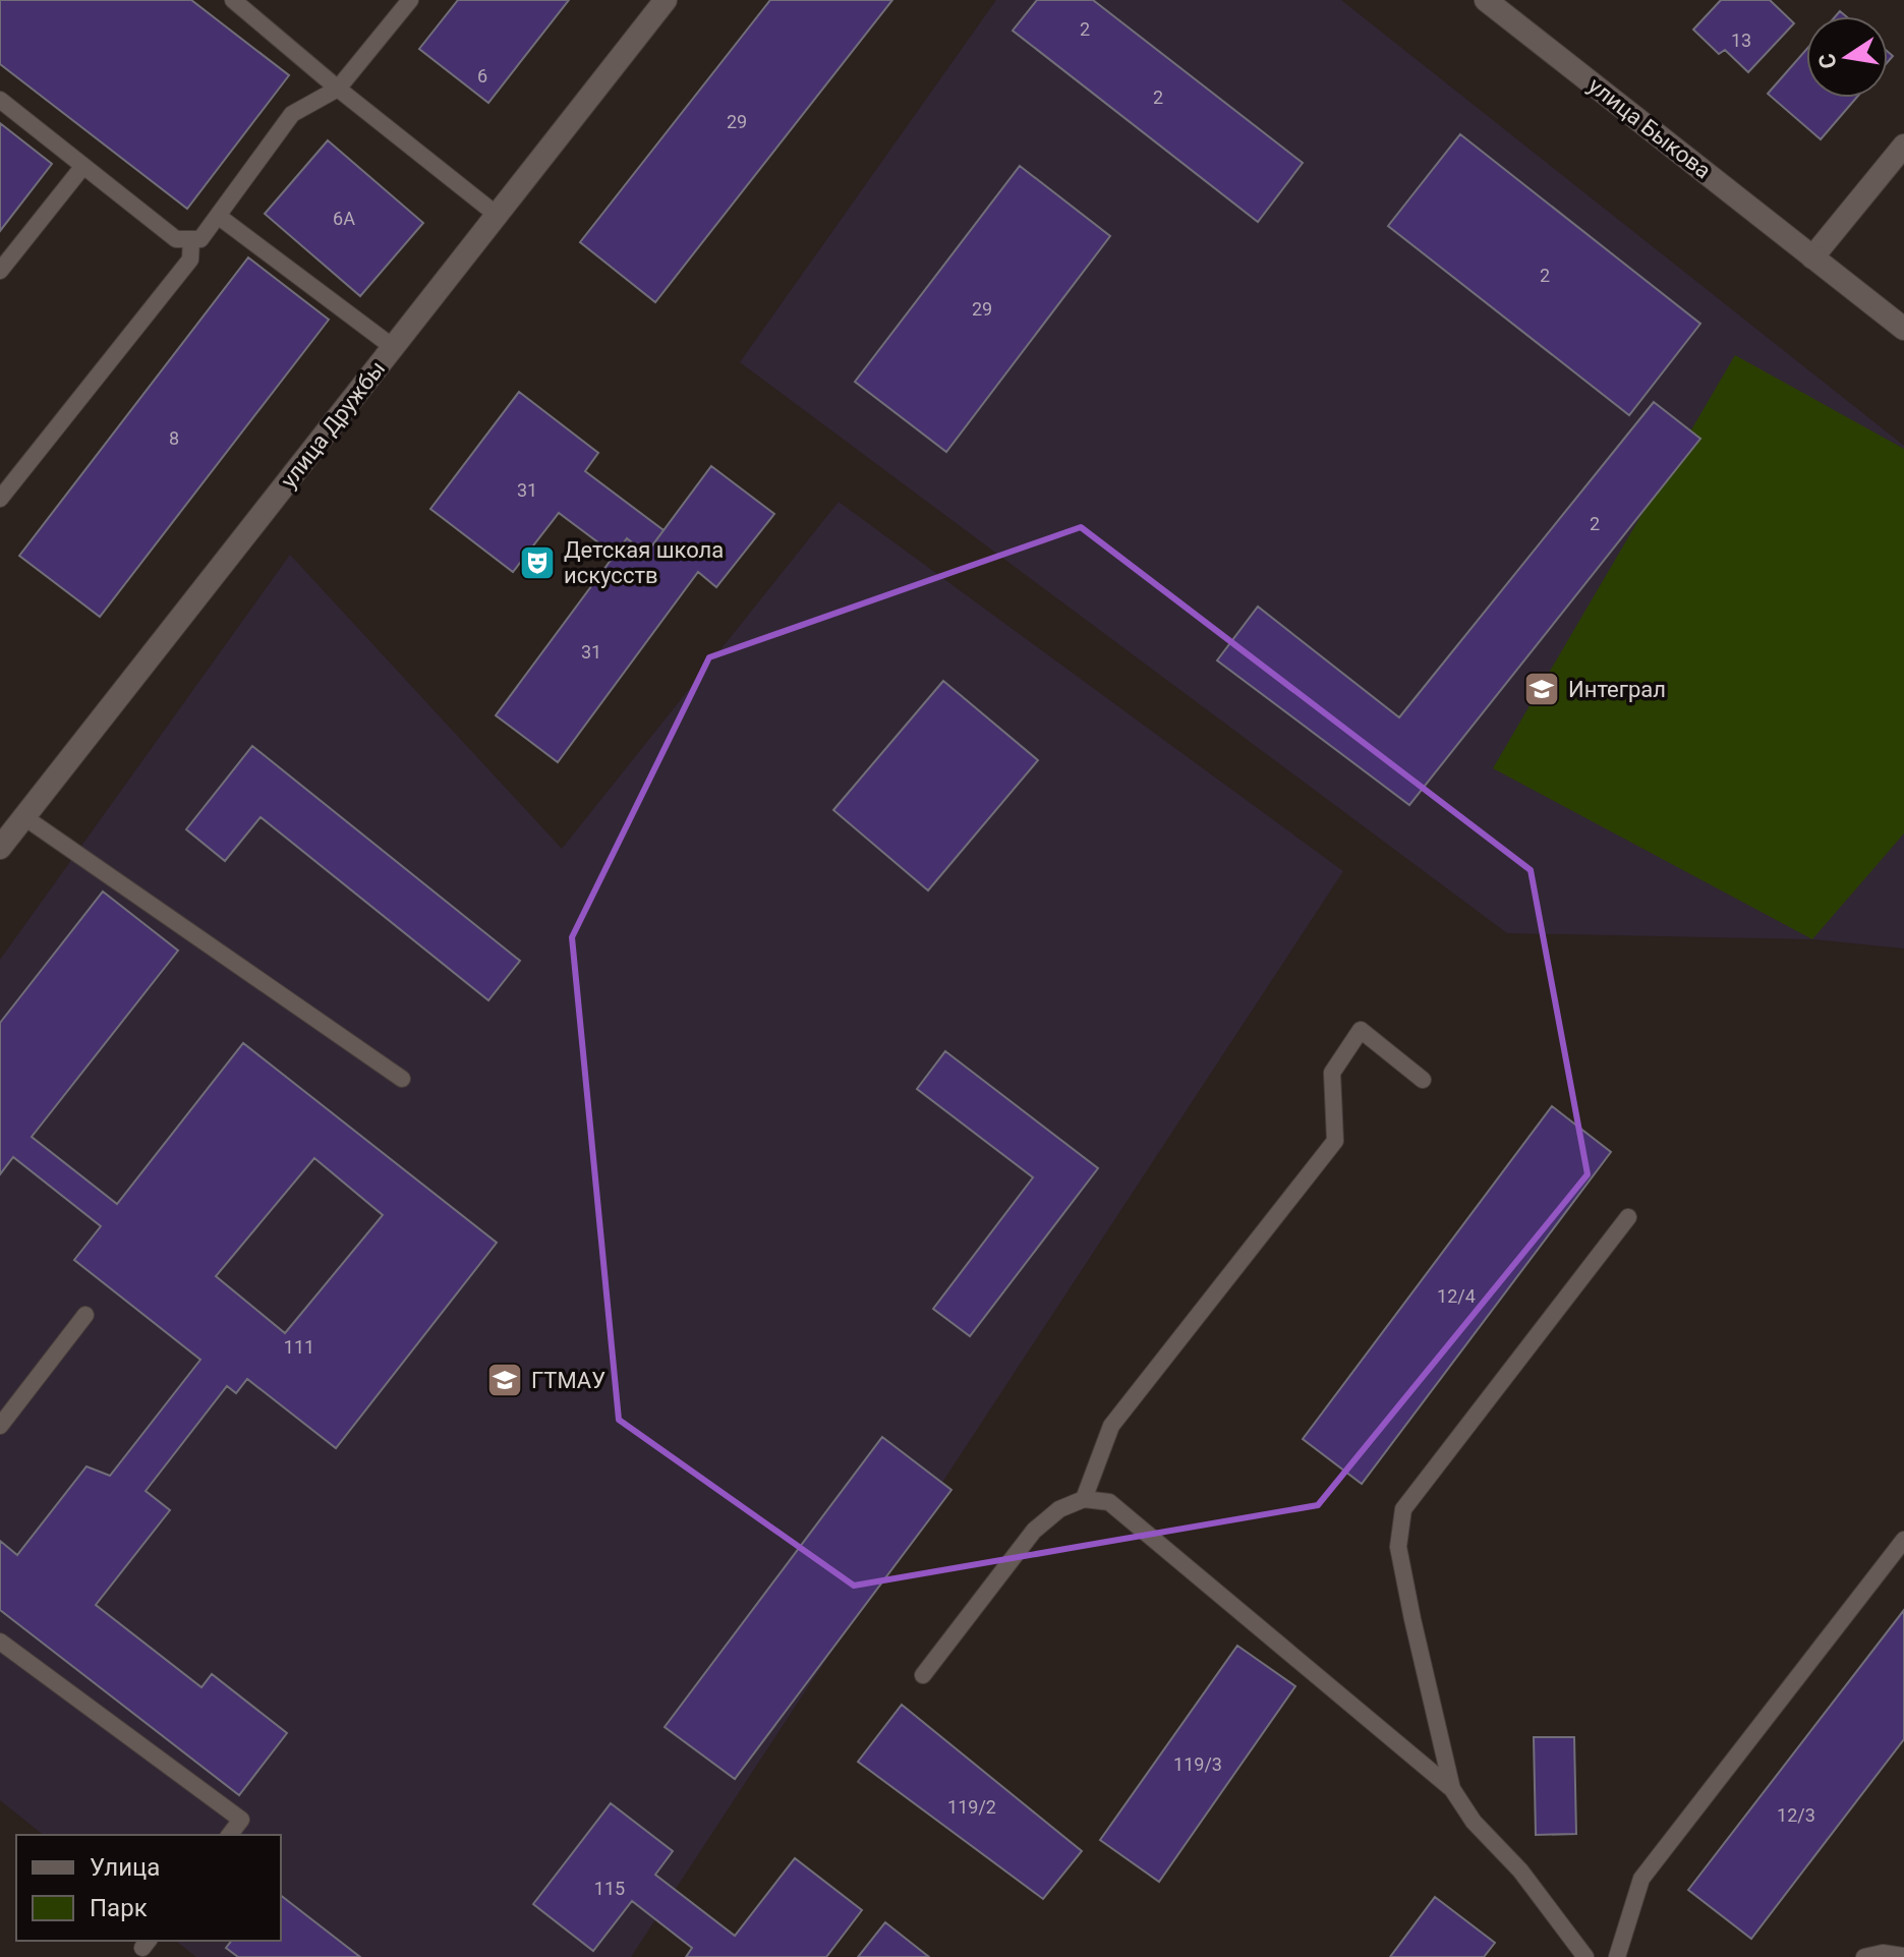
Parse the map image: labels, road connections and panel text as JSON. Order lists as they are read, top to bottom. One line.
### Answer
{"streets":{"street":["улица Быкова","улица Дружбы"]},"places":{"theatre":["Детская школа искусств"],"school or university":["Интеграл","ГТМАУ"]},"house_numbers":["2","13","6","2","29","6А","2","29","8","31","2","31","12/4","111","119/3","119/2","12/3","115"],"legend":["Улица","Парк"],"north":"left"}
